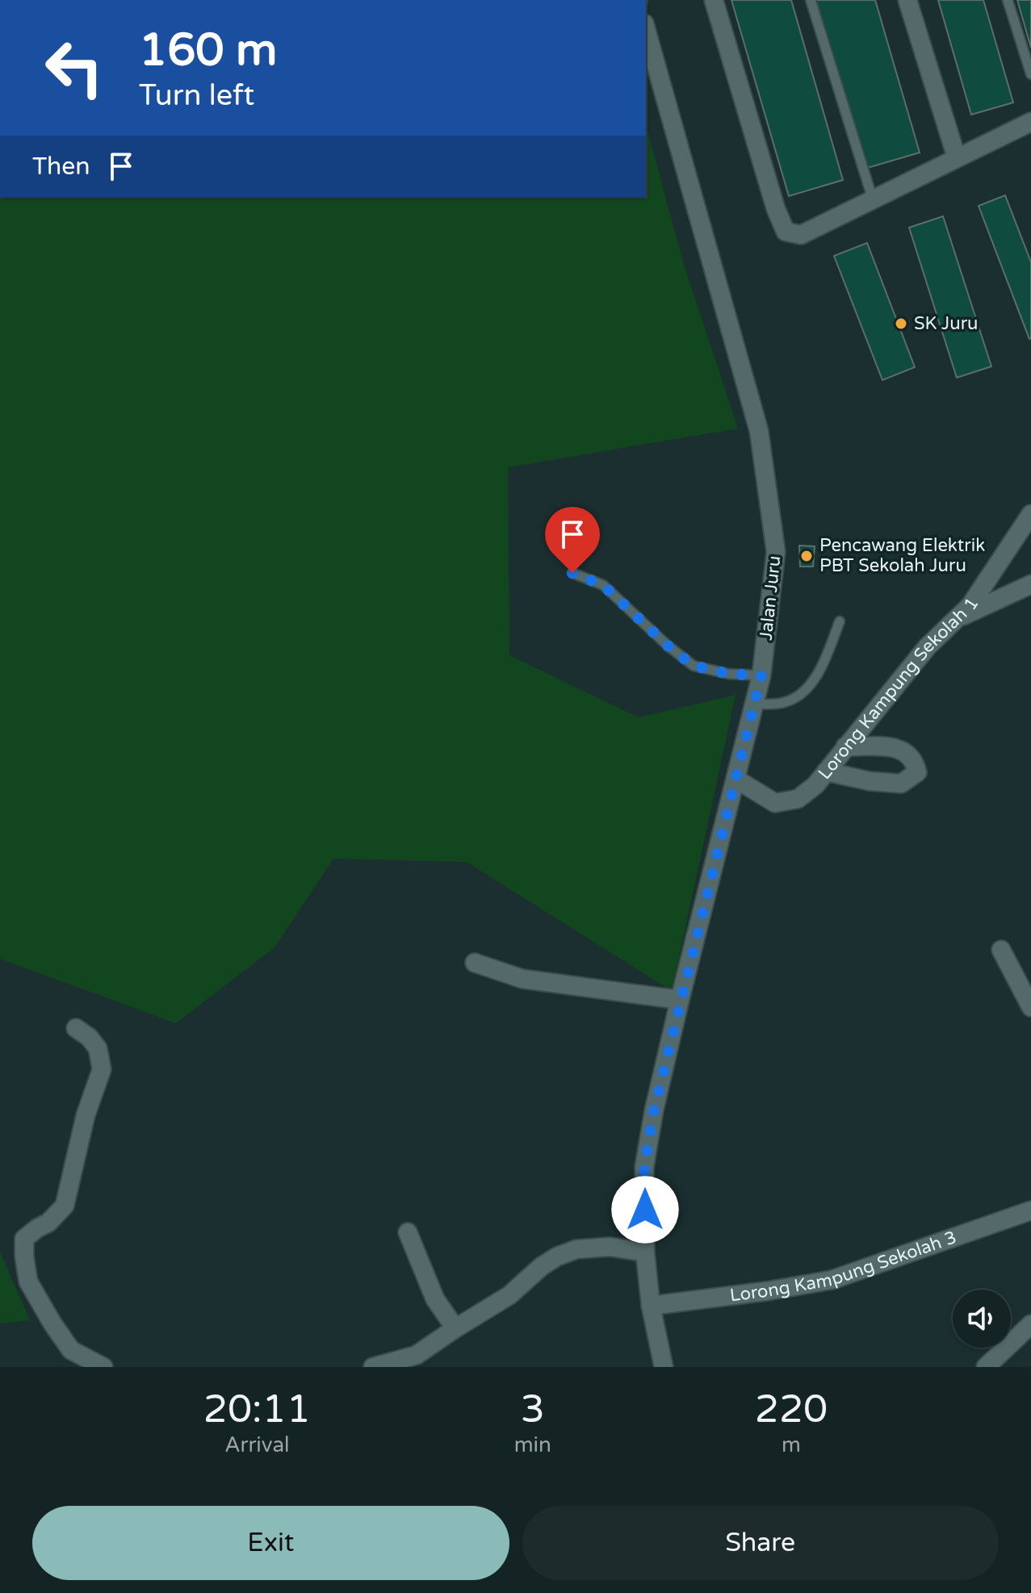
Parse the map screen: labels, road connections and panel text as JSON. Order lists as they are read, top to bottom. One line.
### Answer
{"streets":{"street":["Jalan Juru","Lorong Kampung Sekolah 1","Lorong Kampung Sekolah 3"]},"crossings":[["Jalan Juru","Lorong Kampung Sekolah 1"],["Jalan Juru","Lorong Kampung Sekolah 3"]],"places":["SK Juru","Pencawang Elektrik PBT Sekolah Juru"],"page":{"turn":["160 m","Turn left"],"then":"Then","eta":["20:11","Arrival","3","min","220","m"],"buttons":["Exit","Share"]}}
